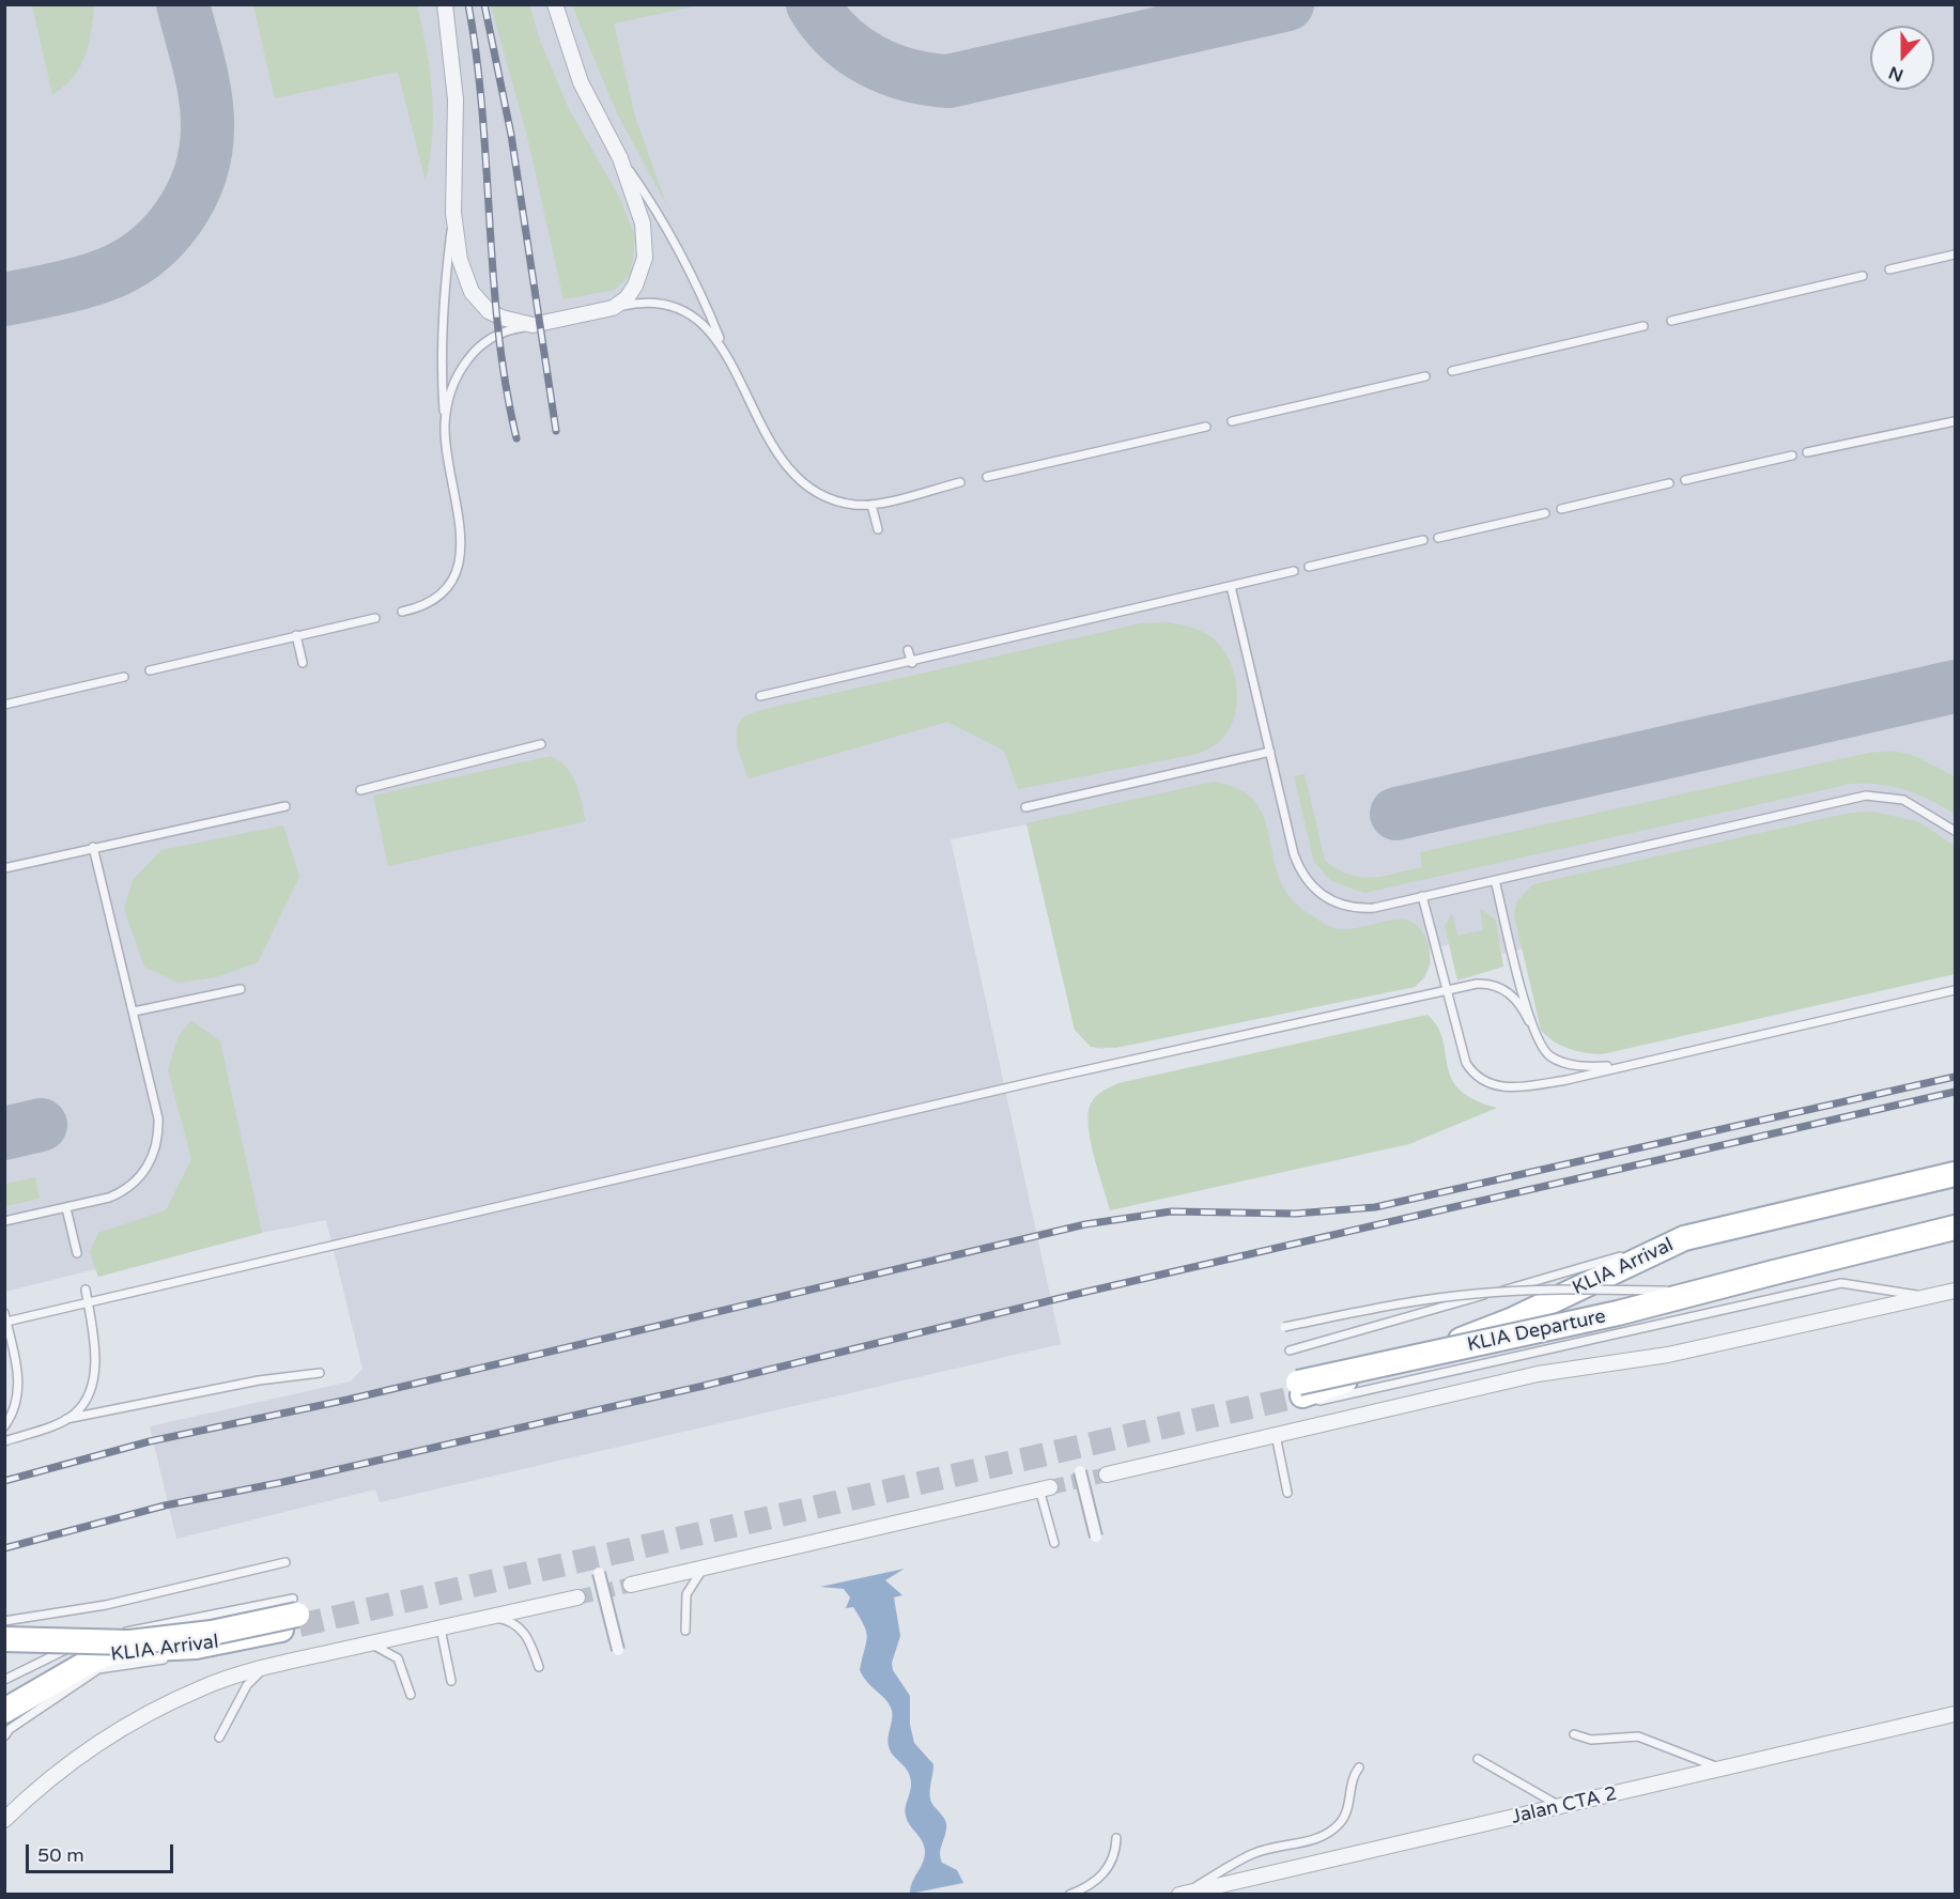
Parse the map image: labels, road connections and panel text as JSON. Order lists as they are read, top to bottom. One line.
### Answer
{"streets":{"main road":["KLIA Arrival","KLIA Departure"],"street":["Jalan CTA 2"]},"crossings":[["KLIA Arrival","KLIA Departure"]],"scale_bar":"50 m","north":"bottom"}
